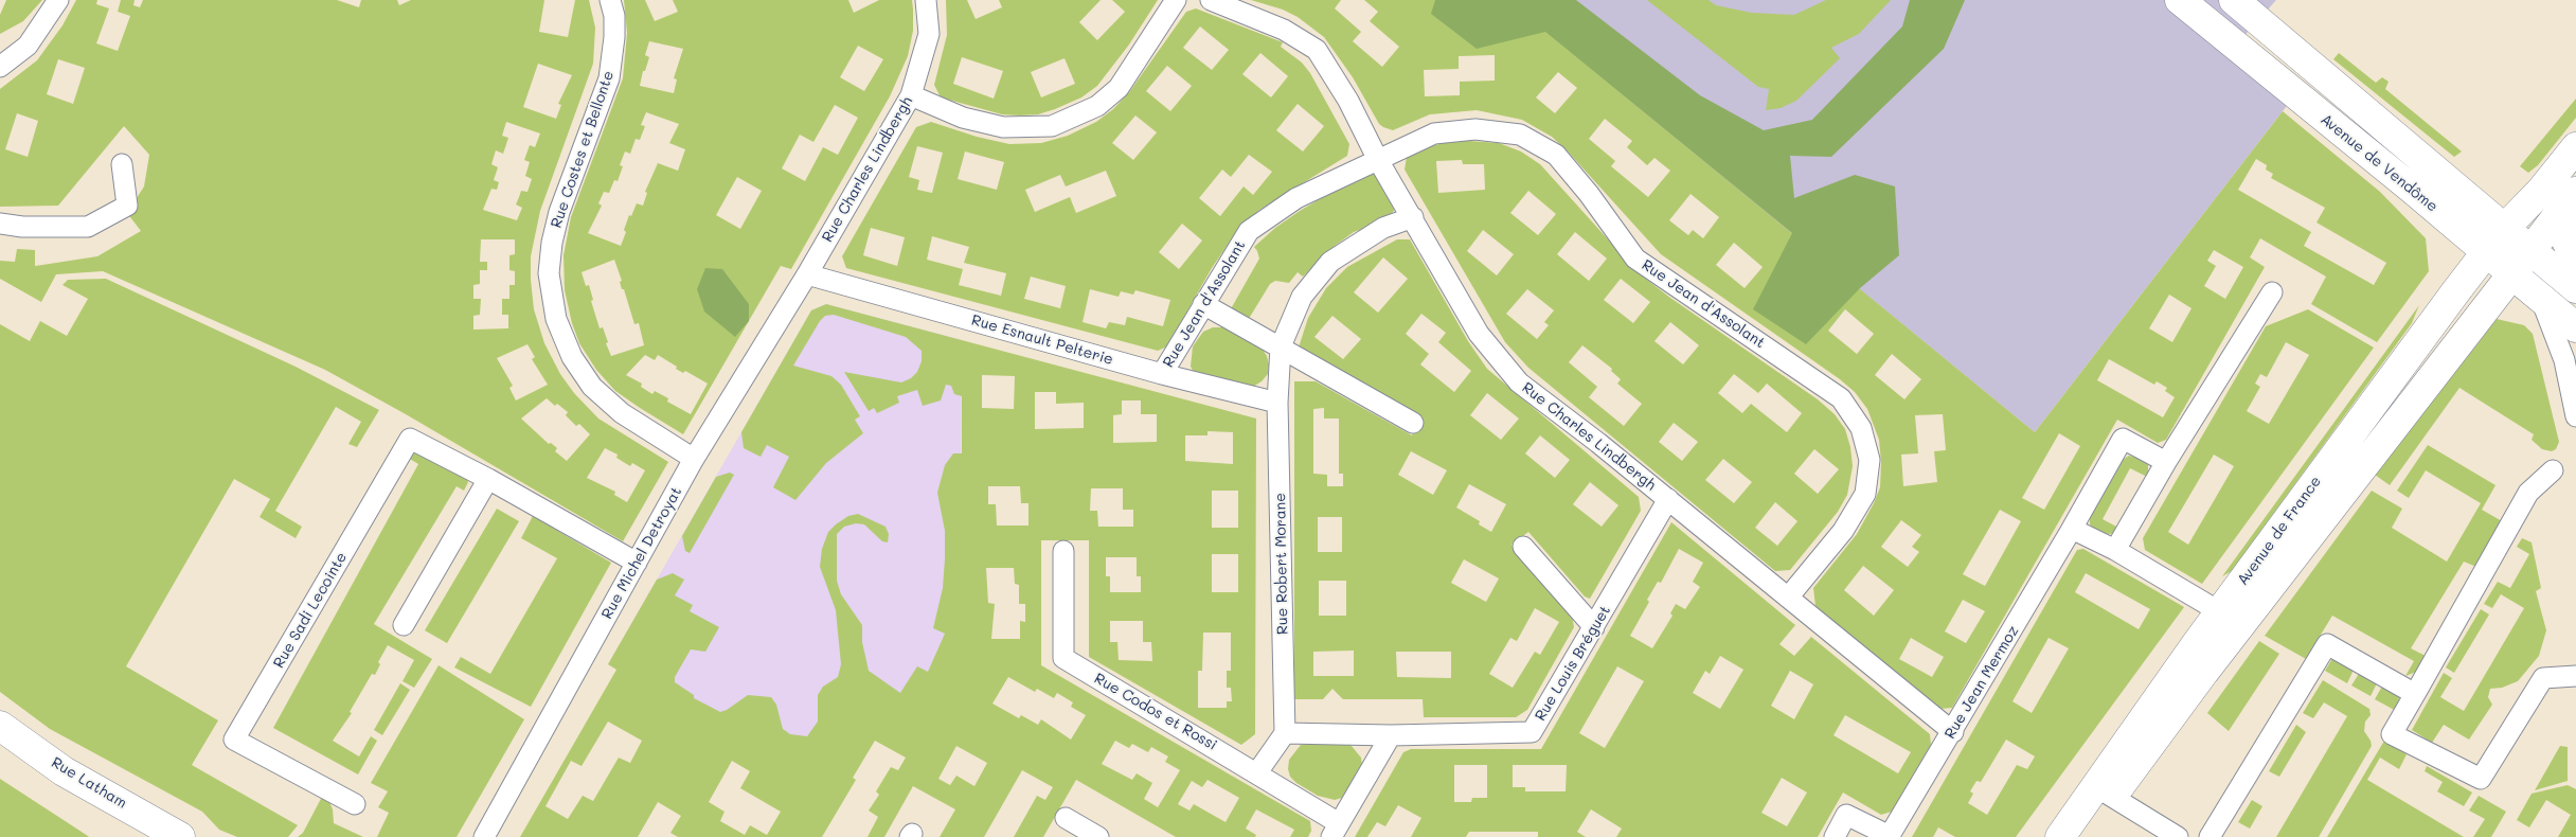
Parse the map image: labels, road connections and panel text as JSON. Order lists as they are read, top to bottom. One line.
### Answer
{"streets":{"main road":["Avenue de Vendôme","Avenue de France","Rue Latham"],"street":["Rue Costes et Bellonte","Rue Charles Lindbergh","Rue Jean d'Assolant","Rue Esnault Pelterie","Rue Michel Detroyat","Rue Robert Morane","Rue Sadi Lecointe","Rue Louis Bréguet","Rue Jean Mermoz","Rue Codos et Rossi"]},"crossings":[["Rue Costes et Bellonte","Rue Michel Detroyat"],["Avenue de Vendôme","Avenue de France"],["Rue Charles Lindbergh","Rue Jean d'Assolant"],["Rue Charles Lindbergh","Rue Esnault Pelterie"],["Rue Charles Lindbergh","Rue Michel Detroyat"],["Rue Charles Lindbergh","Rue Robert Morane"],["Rue Charles Lindbergh","Rue Louis Bréguet"],["Rue Charles Lindbergh","Rue Jean Mermoz"],["Rue Jean d'Assolant","Rue Esnault Pelterie"],["Rue Esnault Pelterie","Rue Michel Detroyat"],["Rue Esnault Pelterie","Rue Robert Morane"],["Rue Michel Detroyat","Rue Sadi Lecointe"],["Rue Robert Morane","Rue Louis Bréguet"]]}
